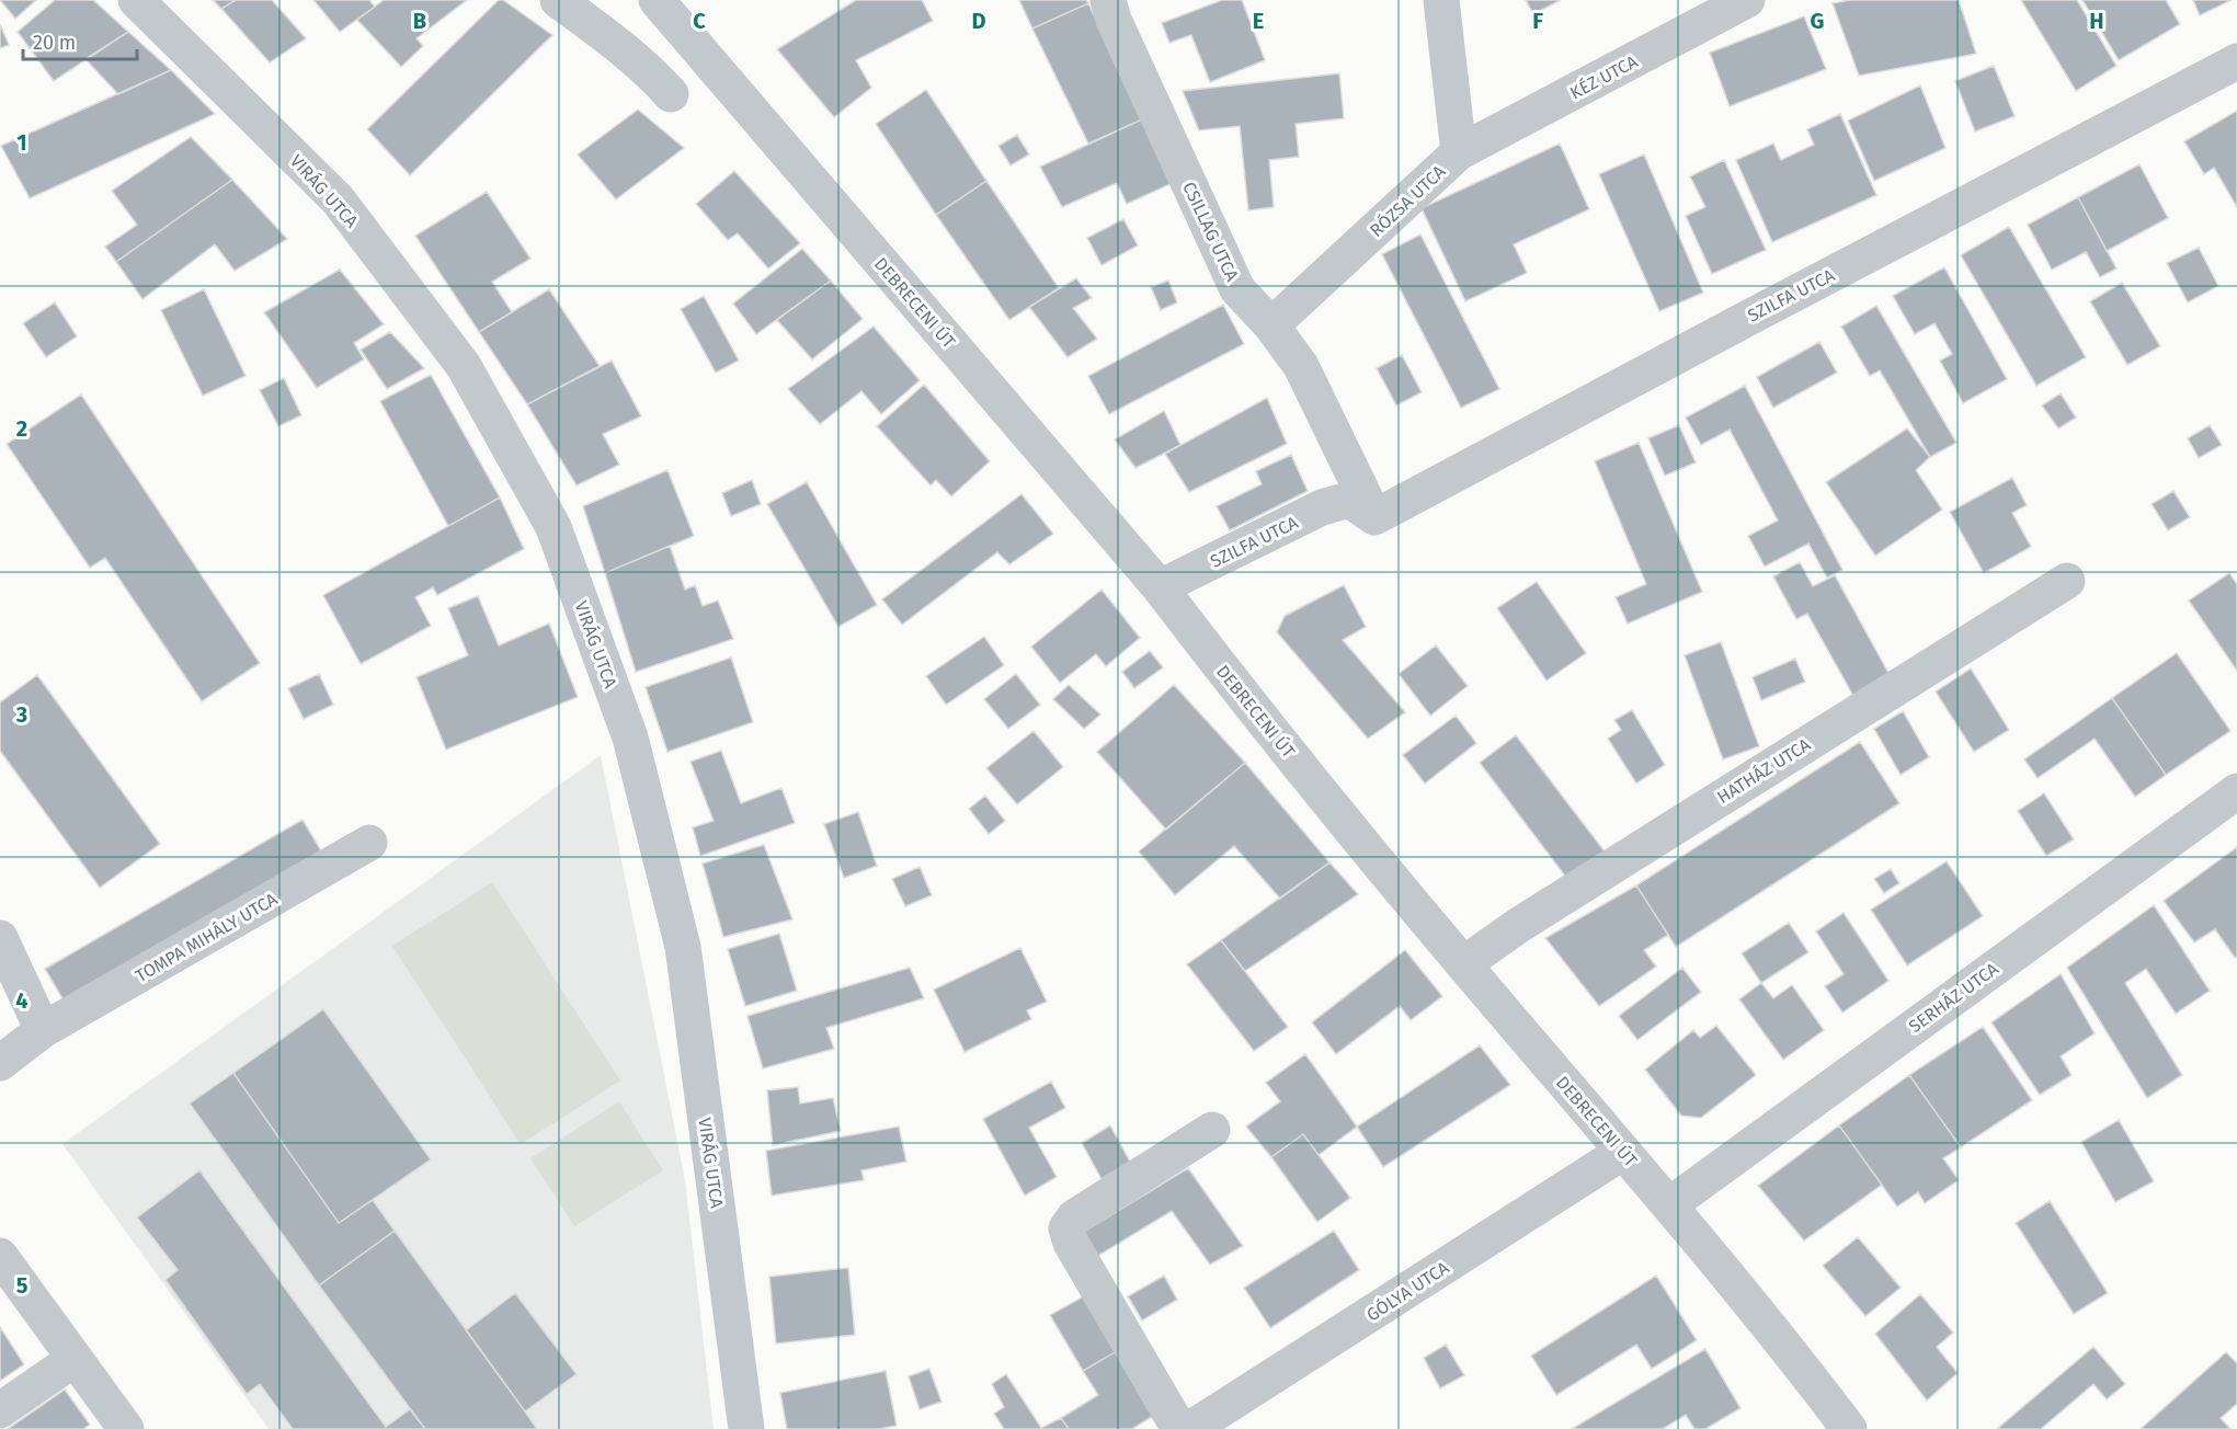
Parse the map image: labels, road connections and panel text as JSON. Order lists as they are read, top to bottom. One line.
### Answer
{"streets":{"street":["KÉZ UTCA","VIRÁG UTCA","RÓZSA UTCA","CSILLAG UTCA","SZILFA UTCA","DEBRECENI ÚT","HATHÁZ UTCA","TOMPA MIHÁLY UTCA","SERHÁZ UTCA","GÓLYA UTCA"]},"crossings":[["KÉZ UTCA","RÓZSA UTCA"],["RÓZSA UTCA","CSILLAG UTCA"],["CSILLAG UTCA","SZILFA UTCA"],["SZILFA UTCA","DEBRECENI ÚT"],["DEBRECENI ÚT","HATHÁZ UTCA"],["DEBRECENI ÚT","SERHÁZ UTCA"],["DEBRECENI ÚT","GÓLYA UTCA"]],"scale_bar":"20 m","grid":{"columns":["B","C","D","E","F","G","H"],"rows":["1","2","3","4","5"]}}
